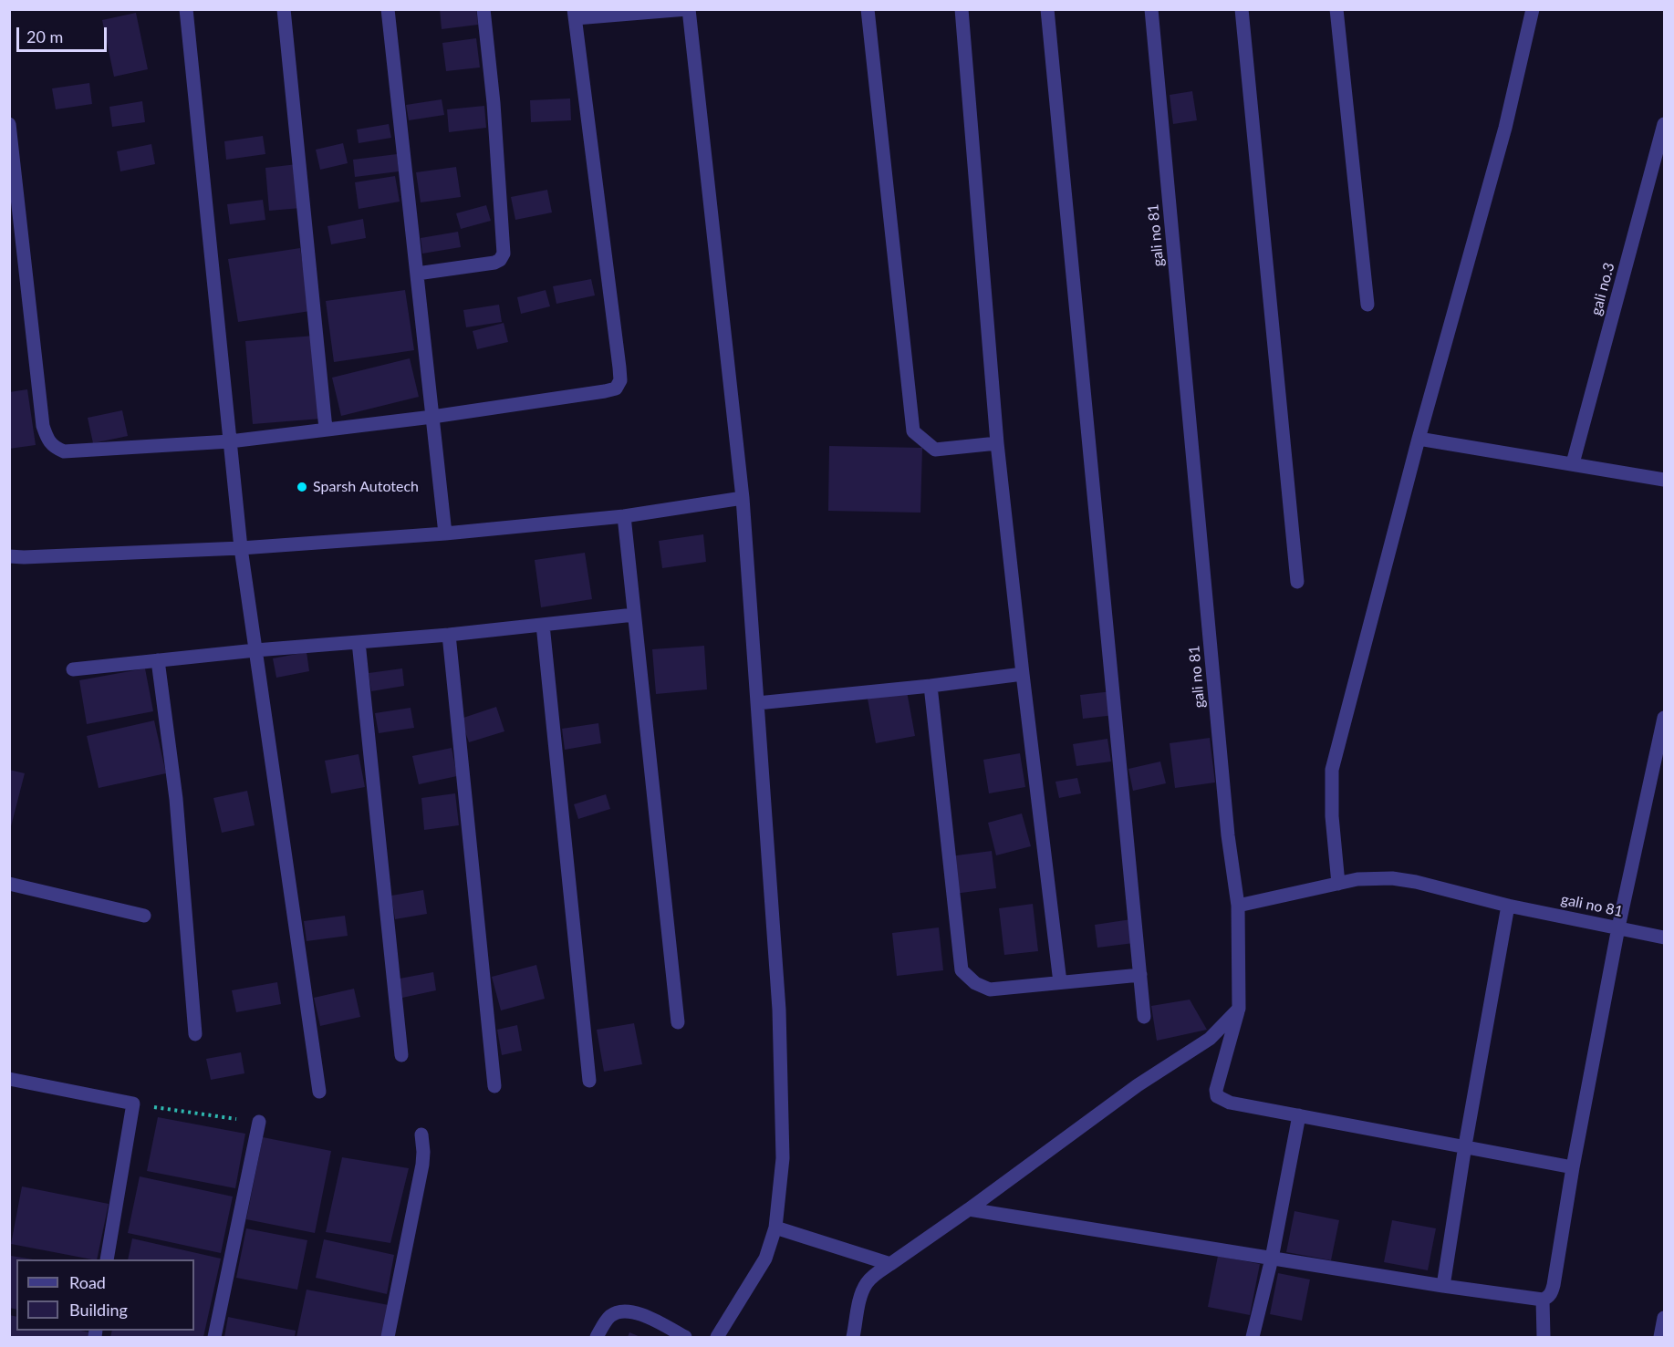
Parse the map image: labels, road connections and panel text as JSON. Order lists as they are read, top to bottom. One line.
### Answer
{"streets":{"street":["gali no 81","gali no.3"]},"places":["Sparsh Autotech"],"legend":["Road","Building"],"scale_bar":"20 m"}
